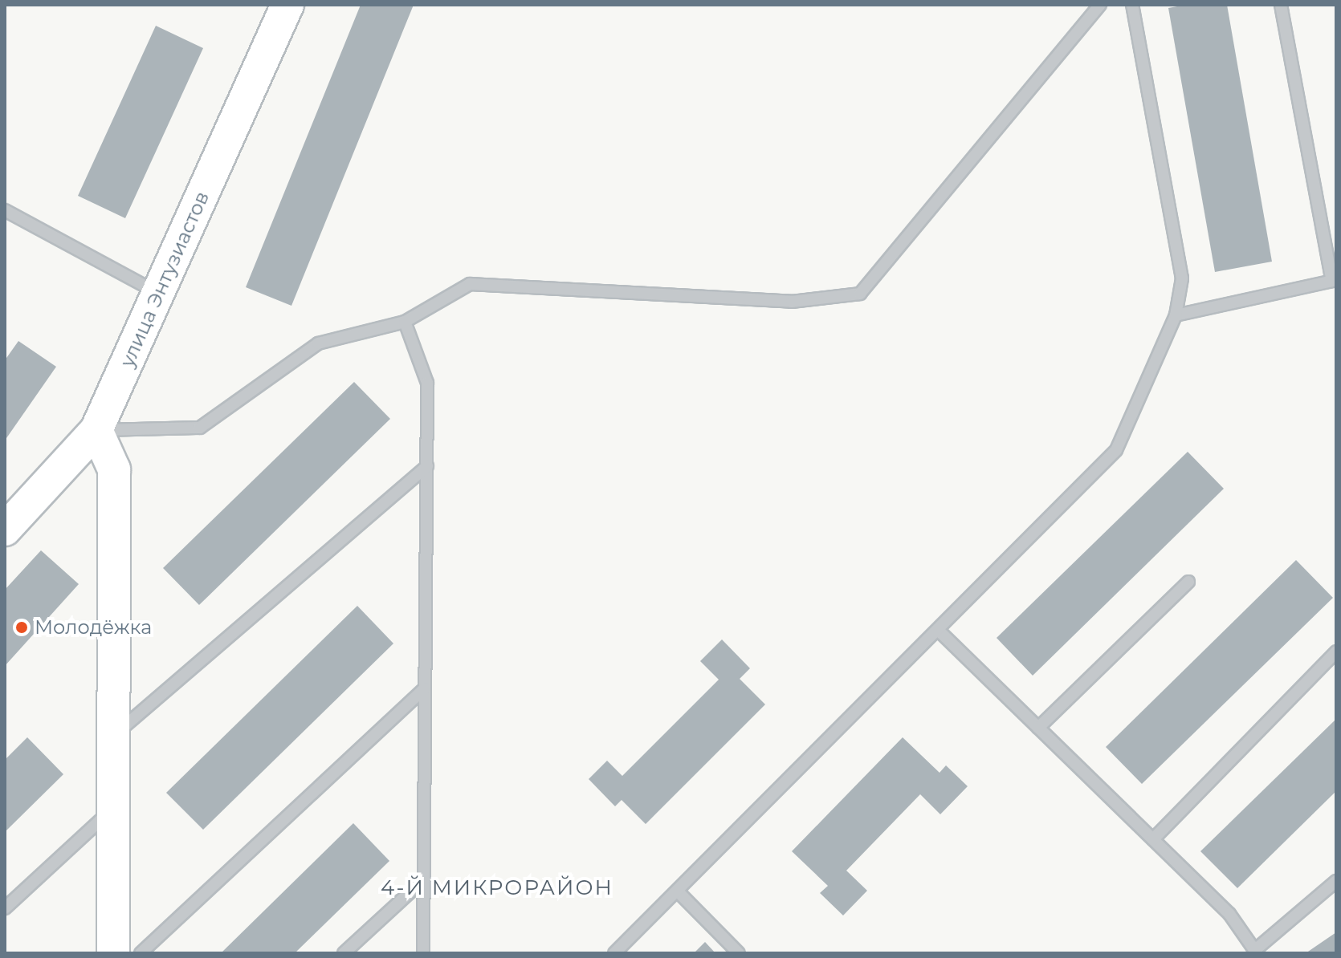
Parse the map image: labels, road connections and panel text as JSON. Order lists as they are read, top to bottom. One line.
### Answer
{"streets":{"street":["улица Энтузиастов"]},"districts":["4-Й МИКРОРАЙОН"],"places":["Молодёжка"]}
